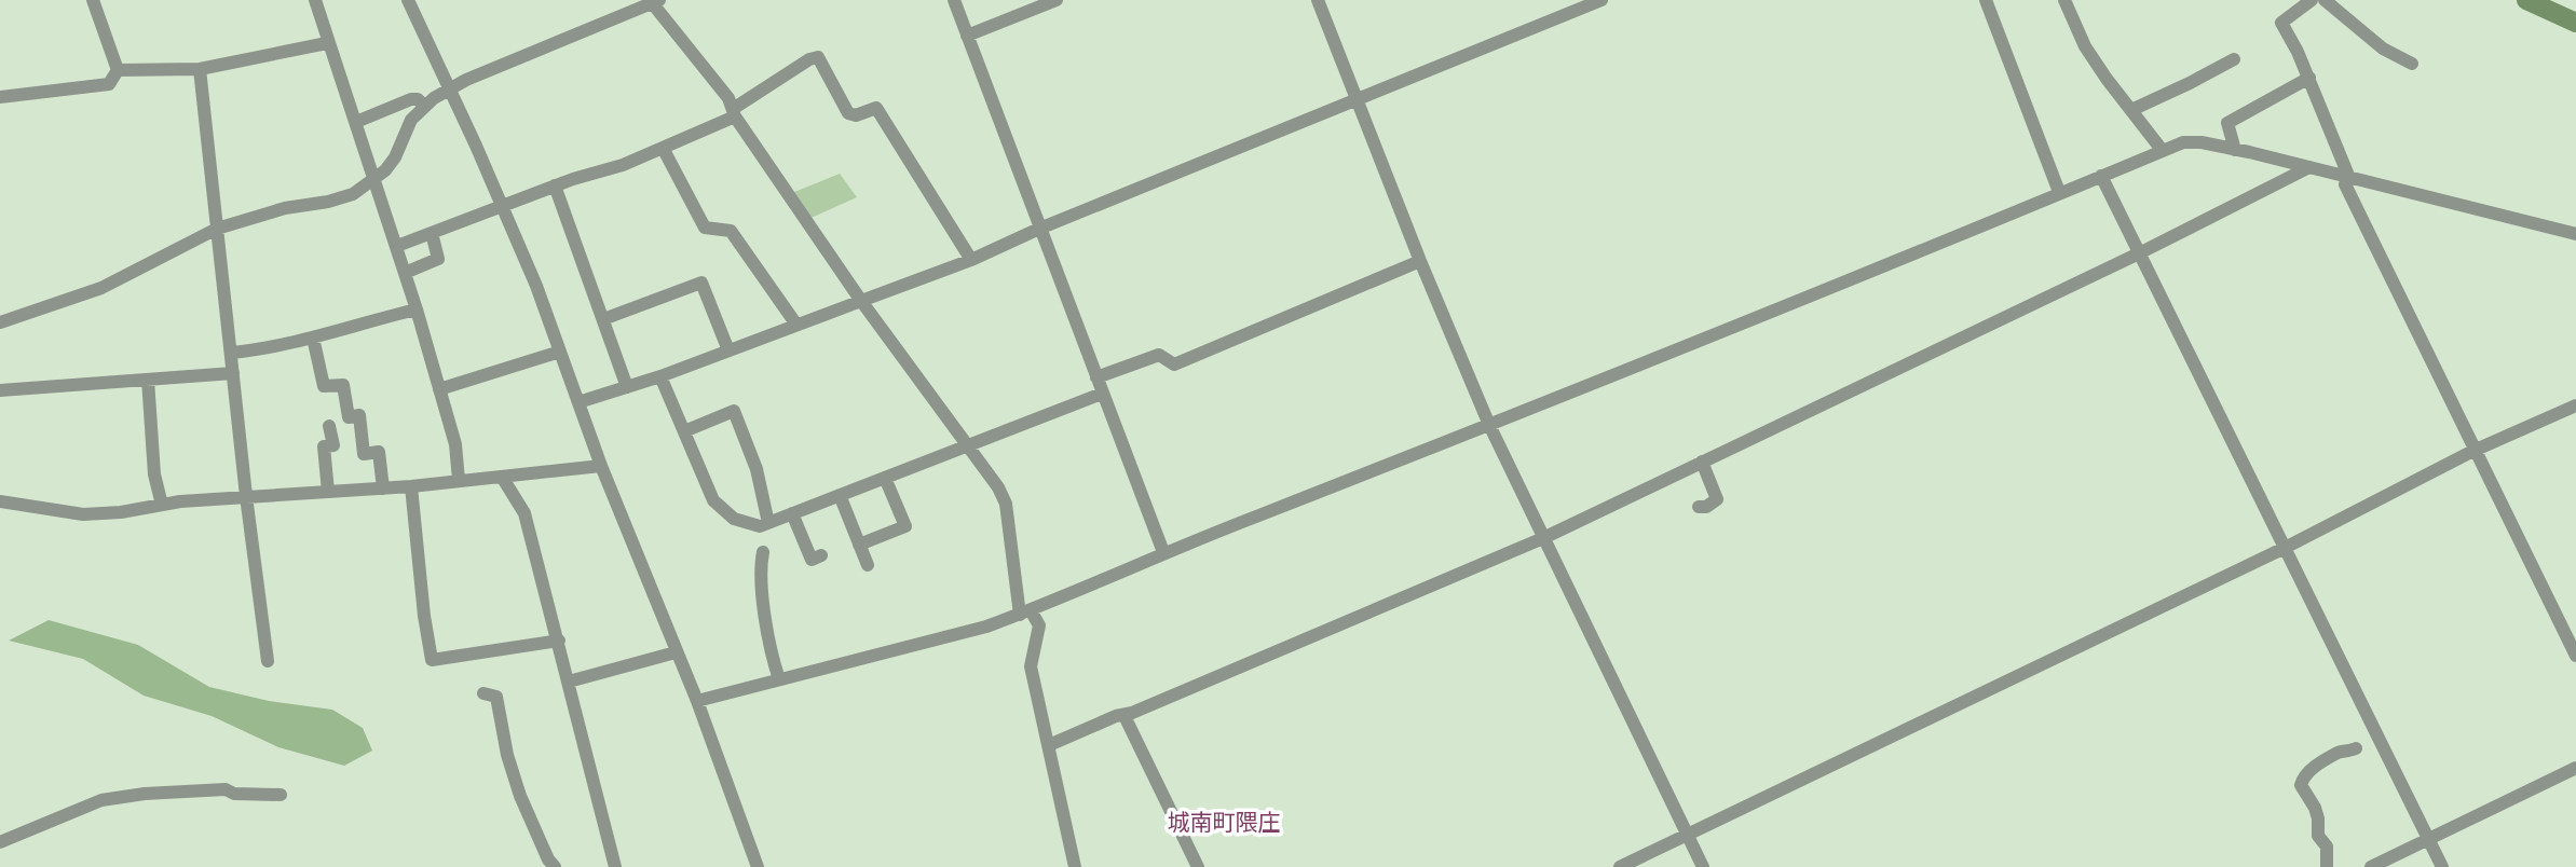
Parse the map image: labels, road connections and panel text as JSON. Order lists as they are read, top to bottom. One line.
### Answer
{"districts":["城南町隈庄"]}
